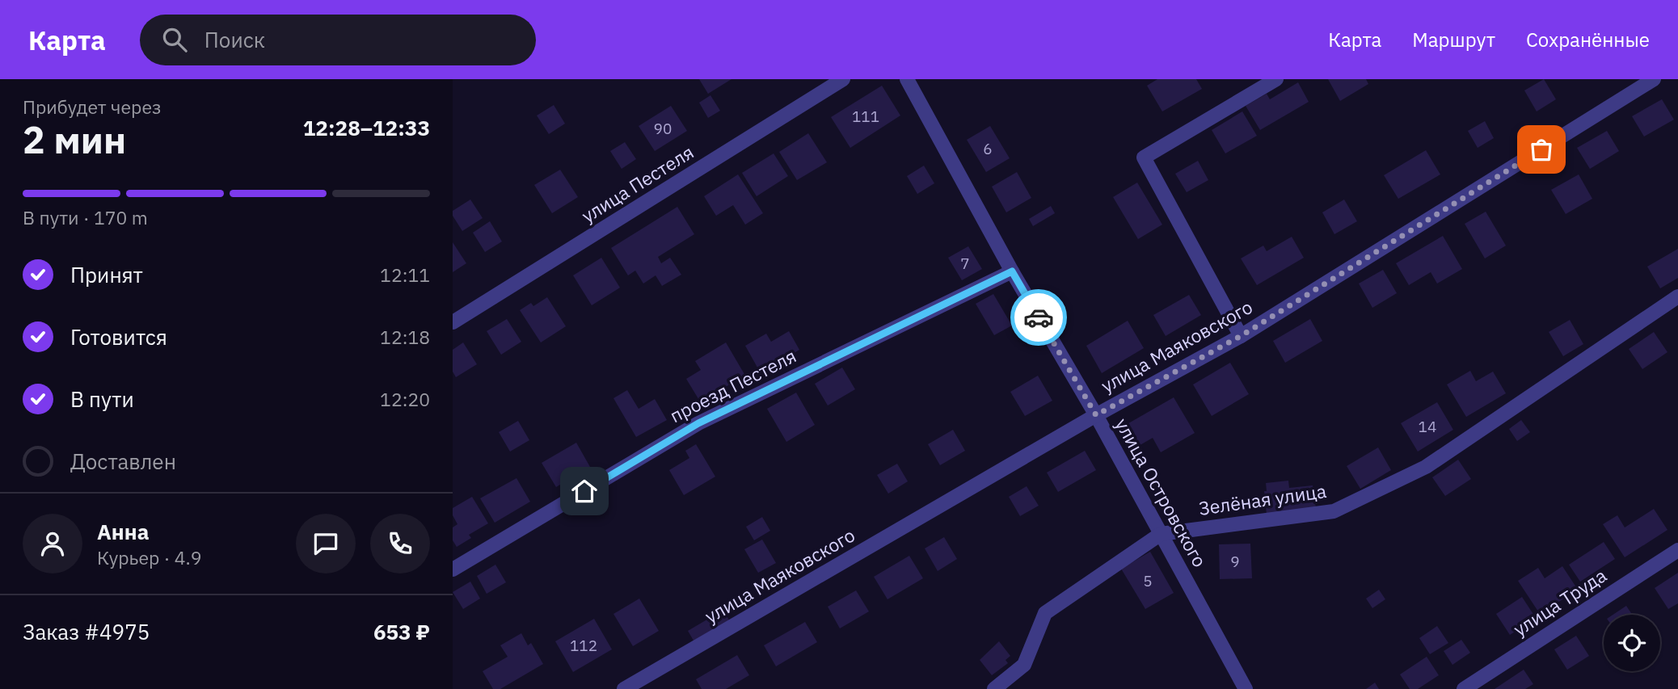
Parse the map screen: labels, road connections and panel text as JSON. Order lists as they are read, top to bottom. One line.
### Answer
{"streets":{"street":["улица Пестеля","улица Маяковского","проезд Пестеля","улица Островского","Зелёная улица","улица Труда"]},"crossings":[["улица Маяковского","улица Островского"],["проезд Пестеля","улица Островского"],["улица Островского","Зелёная улица"]],"house_numbers":["111","90","6","7","14","9","5","112"],"page":{"header":"Карта","search":"Поиск","nav":["Карта","Маршрут","Сохранённые"],"heading":["2 мин","Прибудет через","12:28–12:33"],"panel":["Анна","Курьер · 4.9","Заказ #4975","653 ₽"],"bar":"В пути · 170 m","list":[["Принят","12:11"],["Готовится","12:18"],["В пути","12:20"],"Доставлен"]}}
